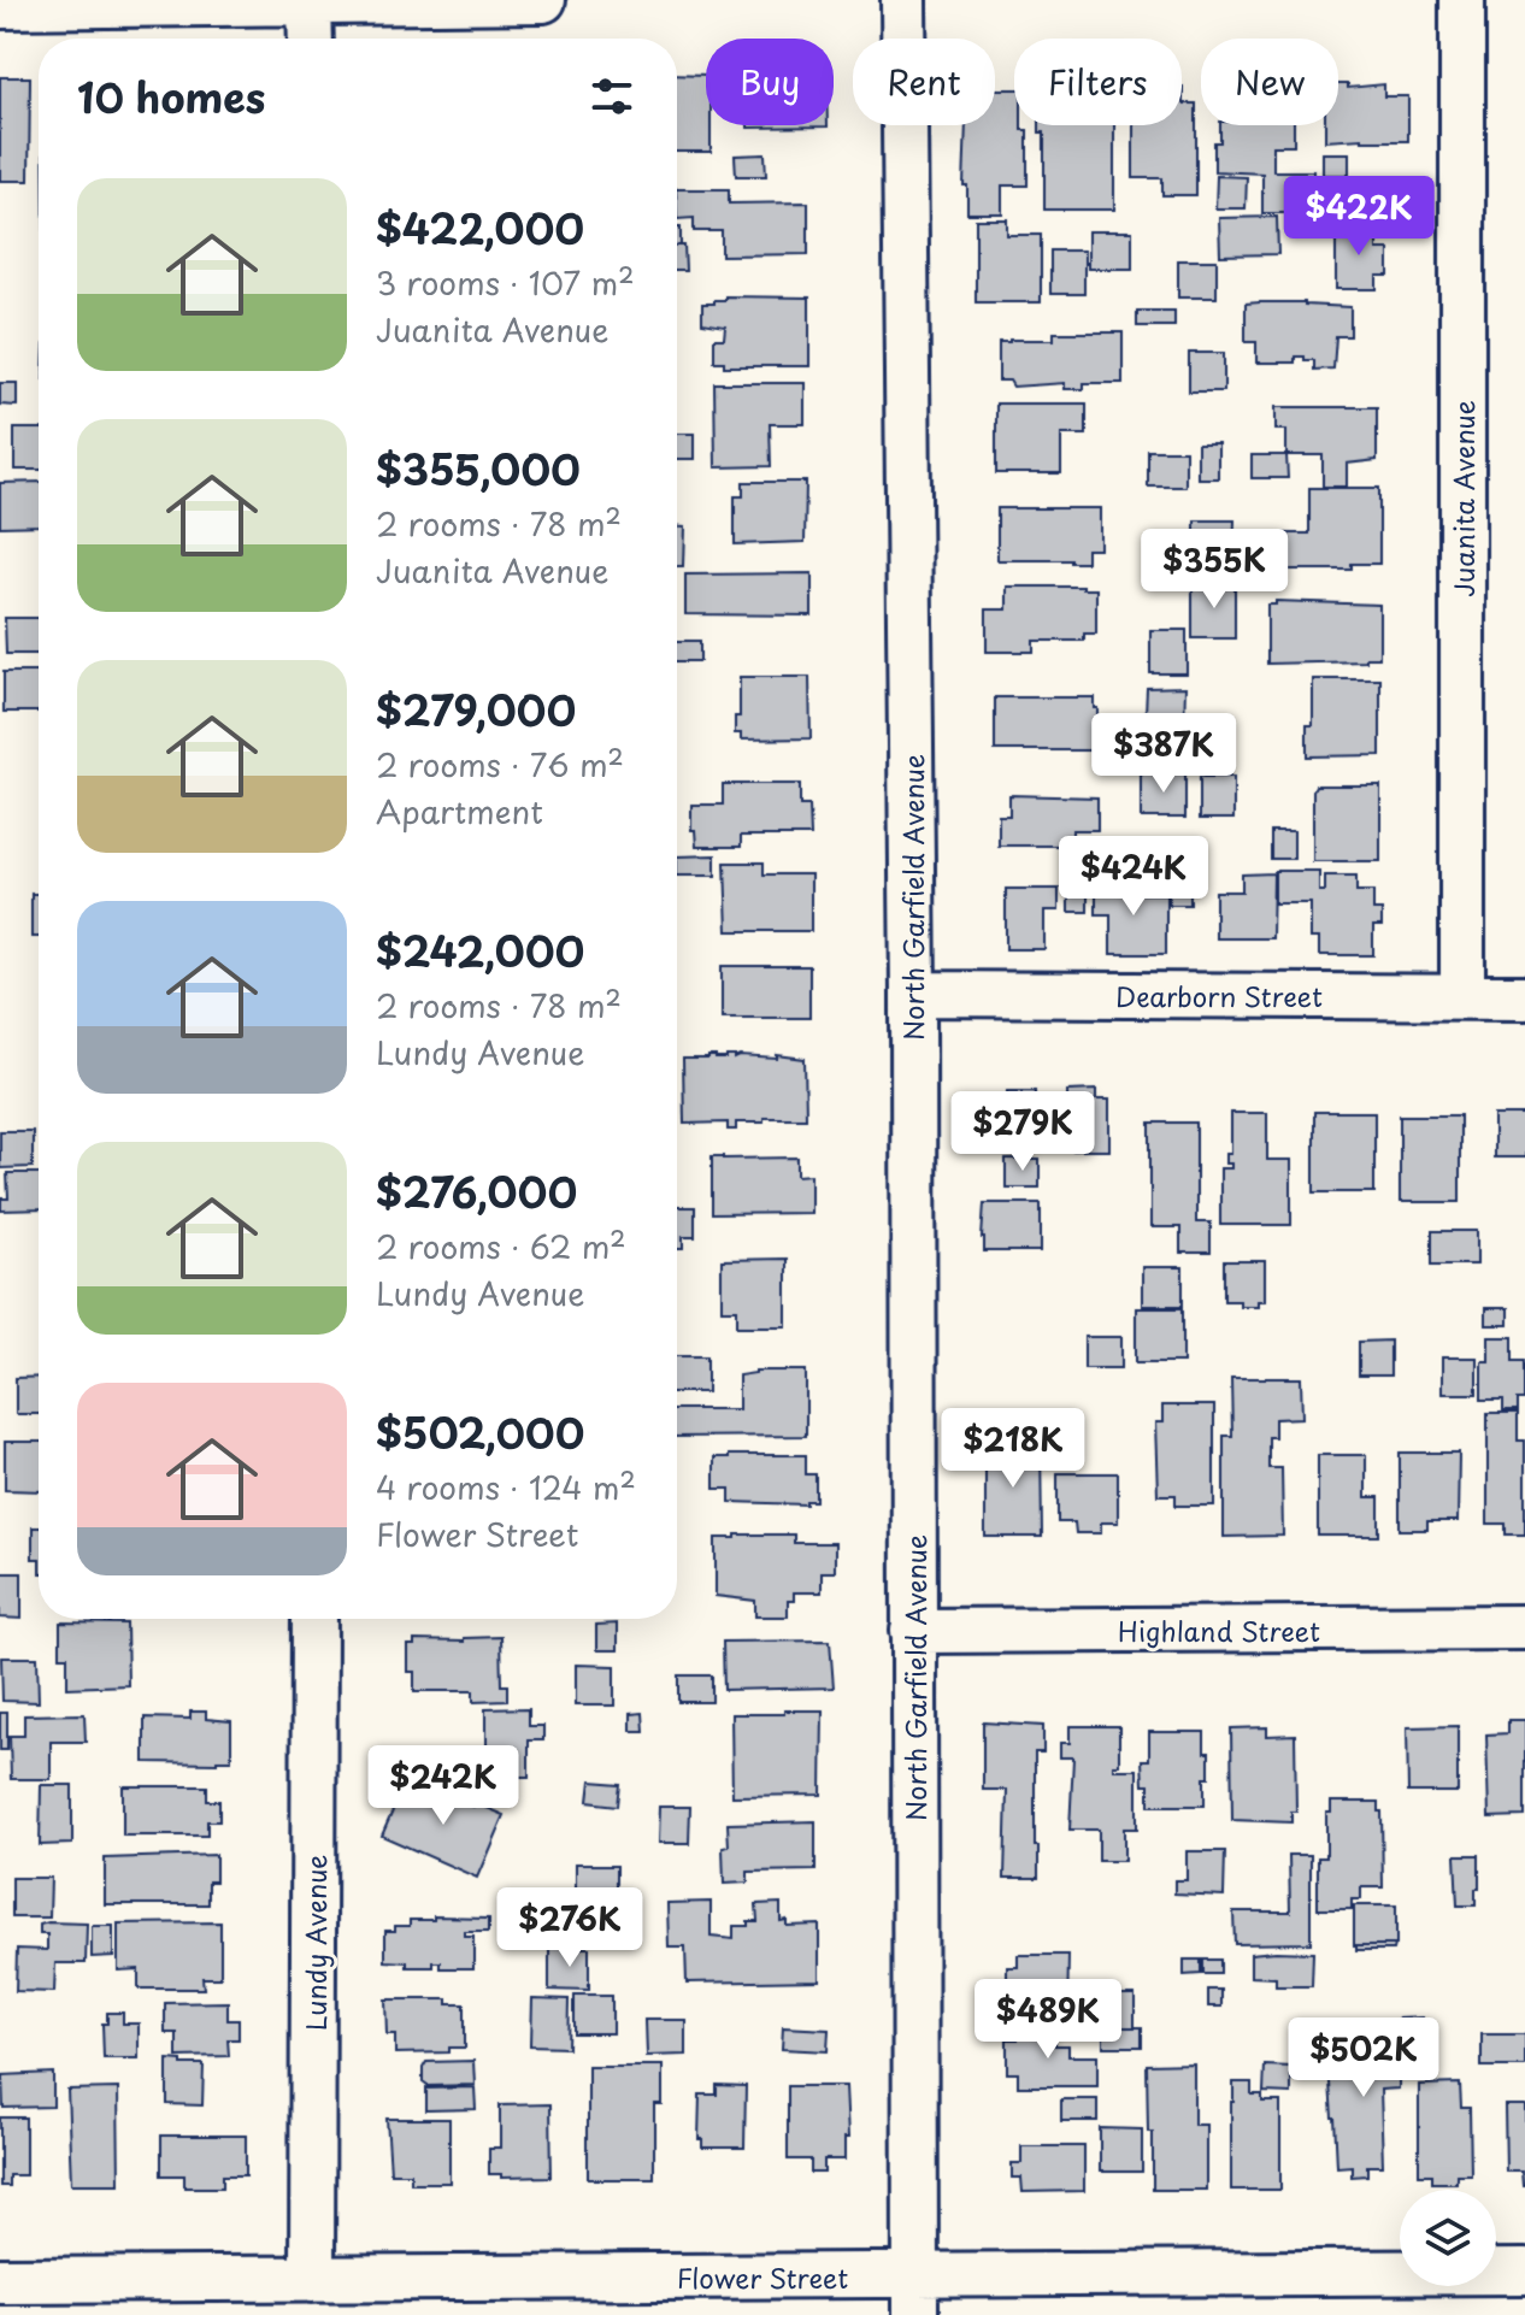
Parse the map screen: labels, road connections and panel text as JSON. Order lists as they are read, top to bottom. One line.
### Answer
{"streets":{"street":["Juanita Avenue","North Garfield Avenue","Dearborn Street","Highland Street","Lundy Avenue","Flower Street"]},"crossings":[["Juanita Avenue","Dearborn Street"],["North Garfield Avenue","Dearborn Street"],["North Garfield Avenue","Highland Street"],["North Garfield Avenue","Flower Street"],["Lundy Avenue","Flower Street"]],"page":{"chip":["Buy","Rent","Filters","New"],"heading":"10 homes","list":[{"name":"$422,000","note":"3 rooms · 107 m² · Juanita Avenue"},{"name":"$355,000","note":"2 rooms · 78 m² · Juanita Avenue"},{"name":"$279,000","note":"2 rooms · 76 m² · Apartment"},{"name":"$242,000","note":"2 rooms · 78 m² · Lundy Avenue"},{"name":"$276,000","note":"2 rooms · 62 m² · Lundy Avenue"},{"name":"$502,000","note":"4 rooms · 124 m² · Flower Street"}],"price":["$422K","$355K","$387K","$424K","$279K","$218K","$242K","$276K","$489K","$502K"]}}
